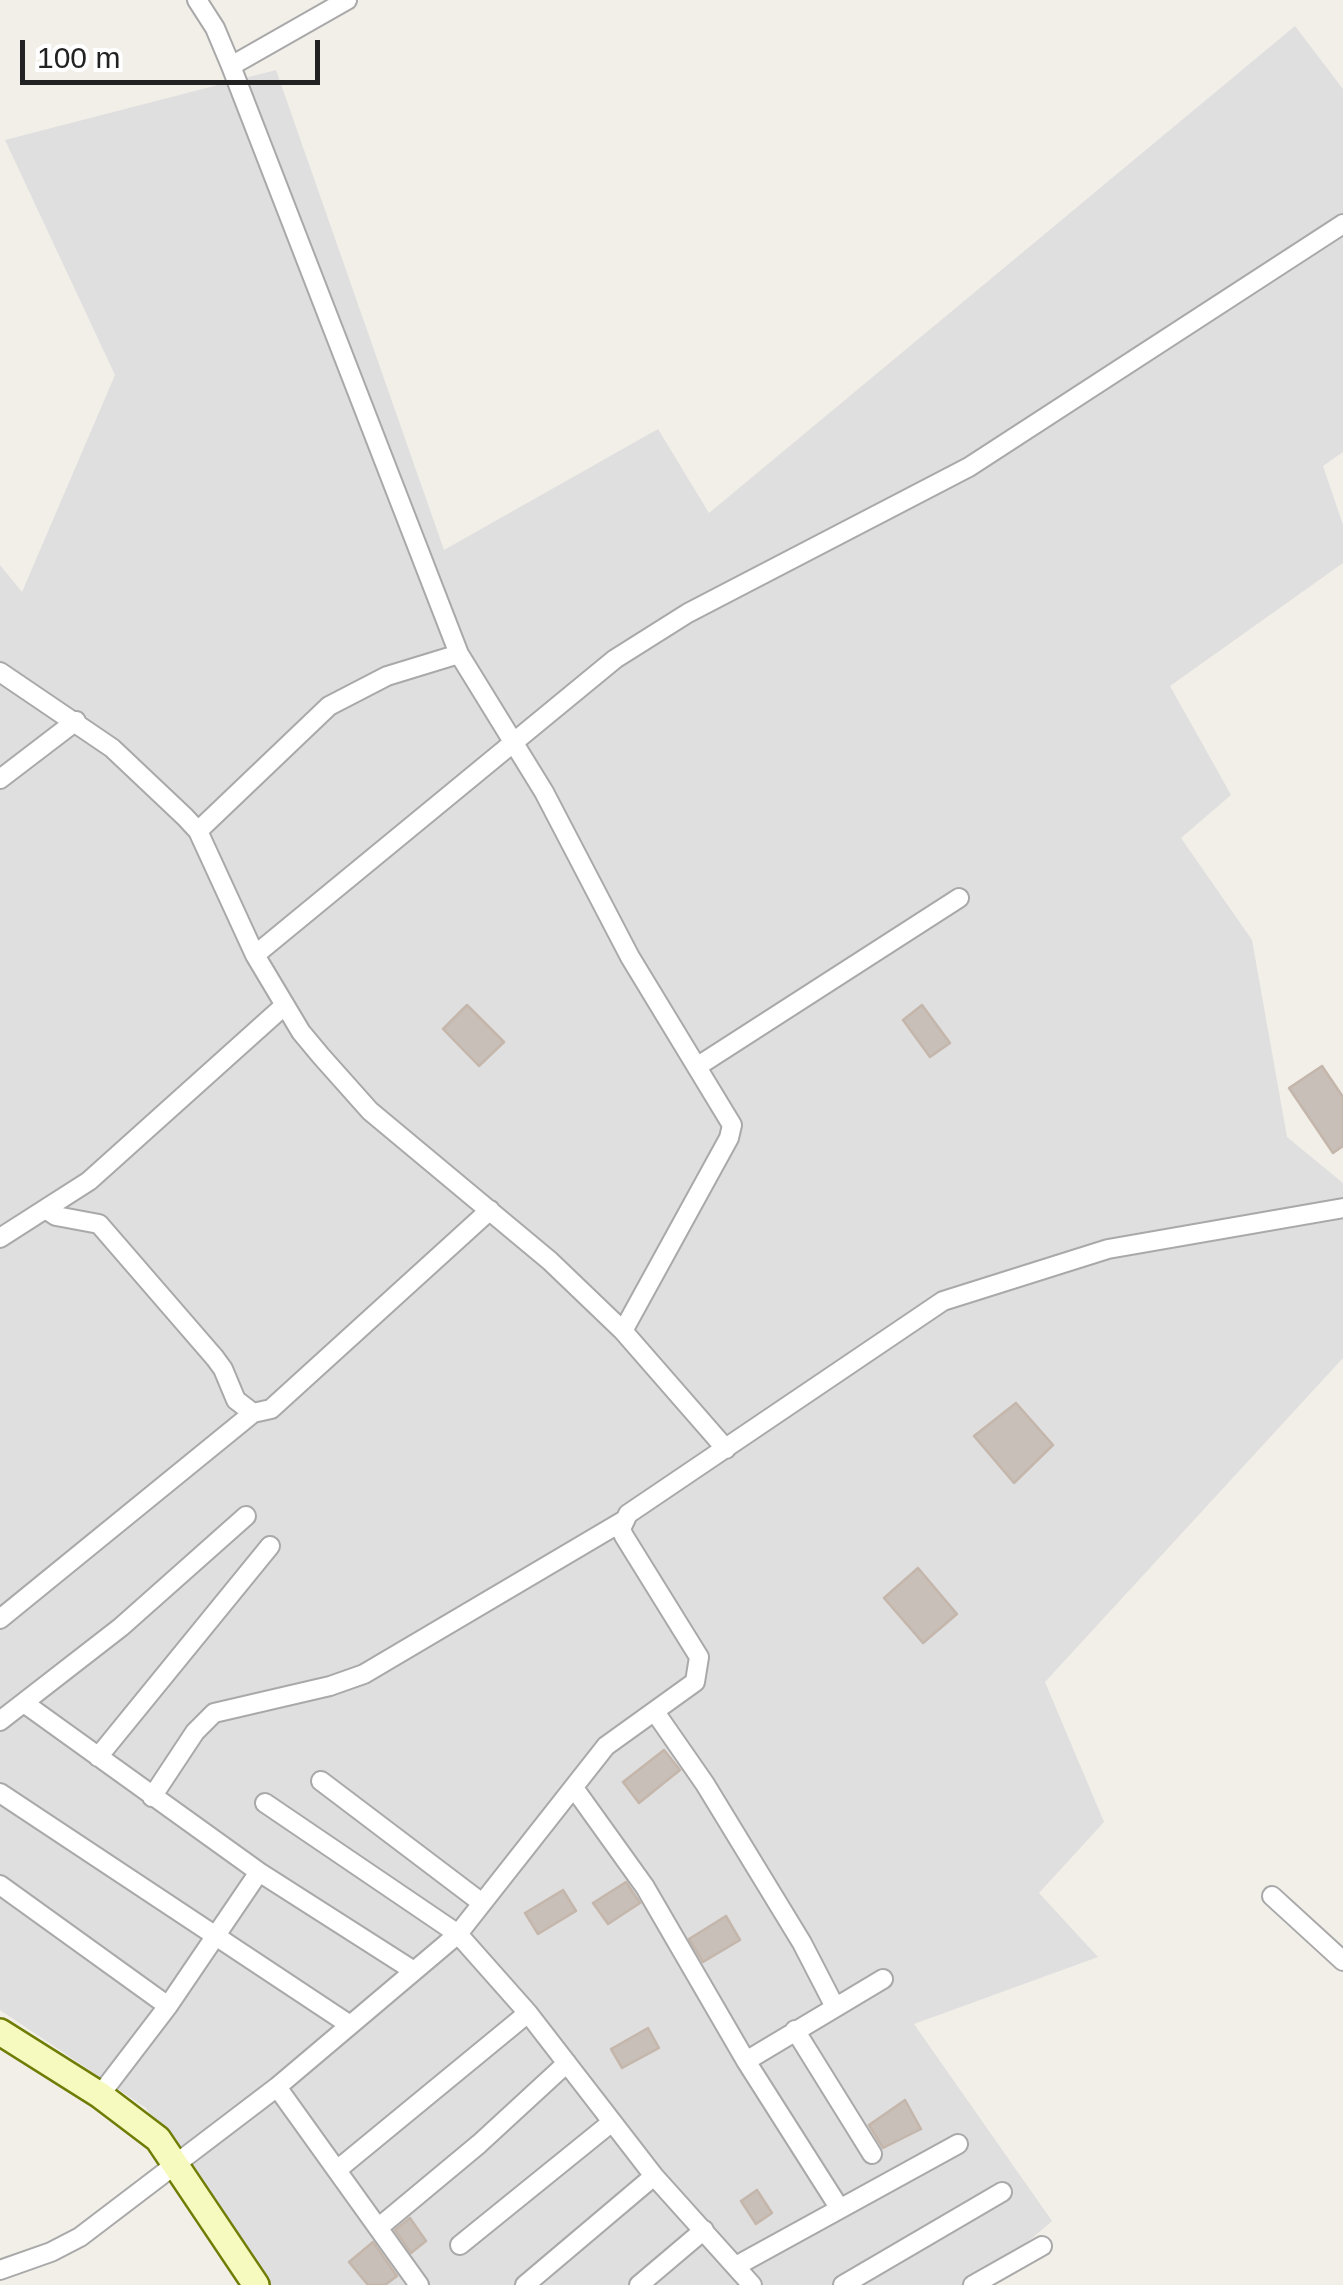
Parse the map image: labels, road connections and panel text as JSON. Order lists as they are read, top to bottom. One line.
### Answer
{"scale_bar":"100 m"}
